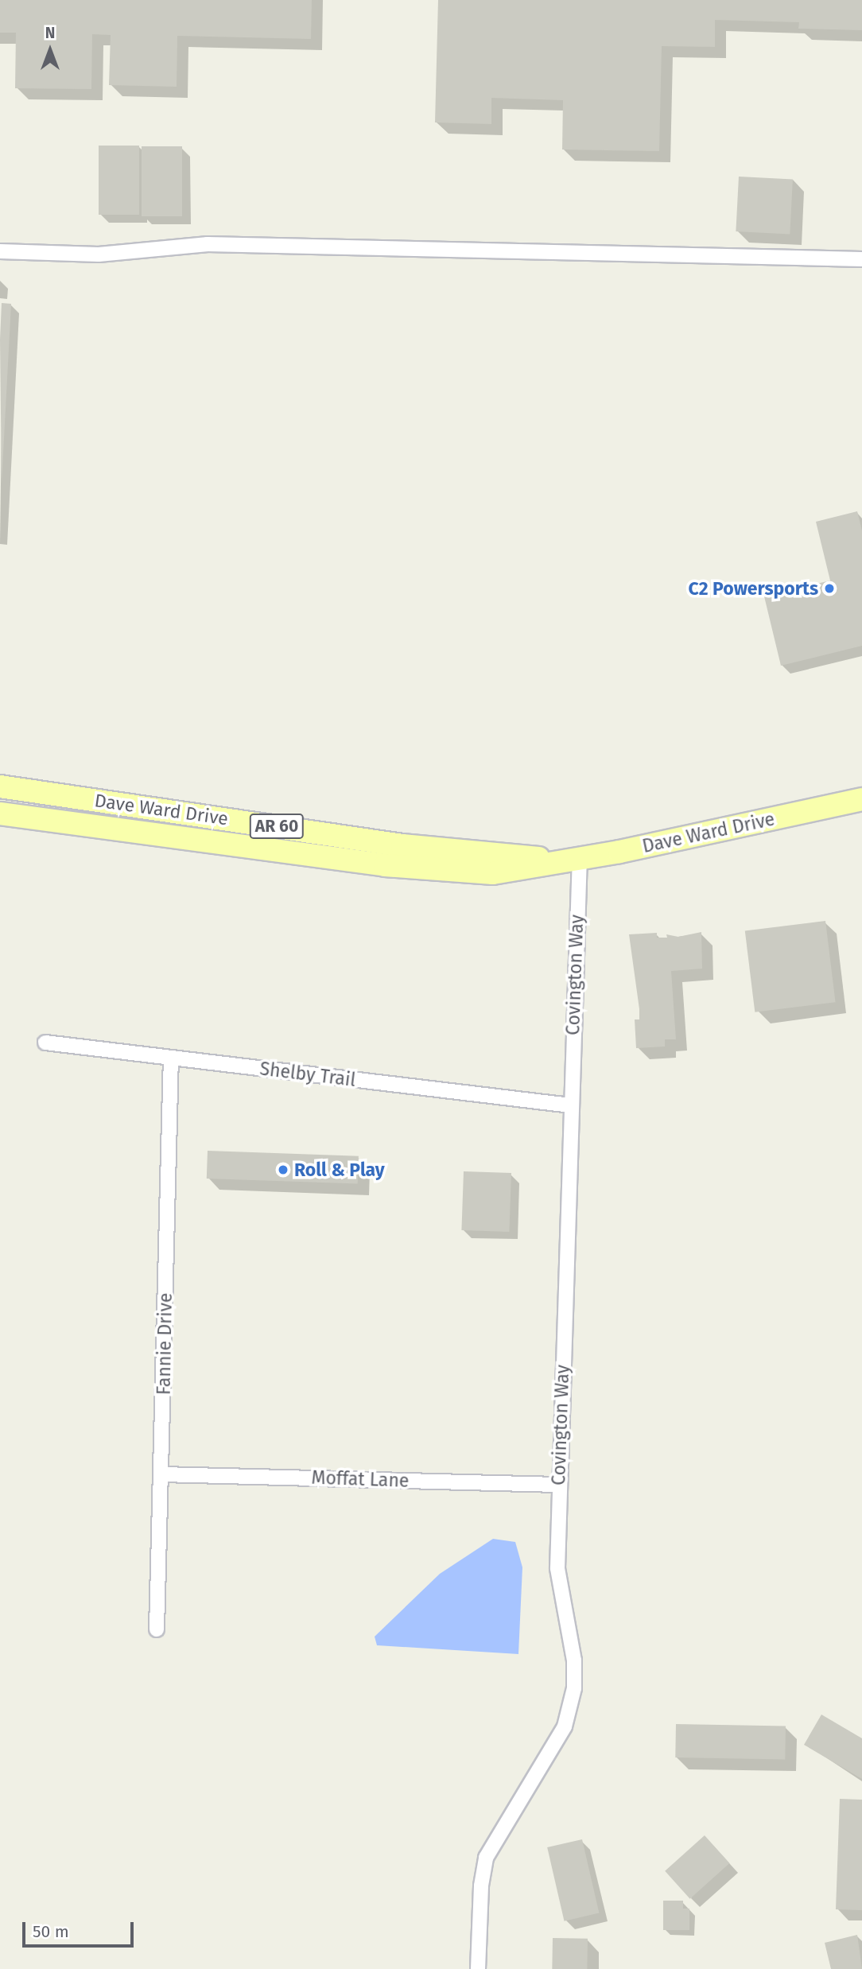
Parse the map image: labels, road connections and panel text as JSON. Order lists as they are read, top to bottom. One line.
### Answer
{"streets":{"main road":["Dave Ward Drive","AR 60"],"street":["Covington Way","Shelby Trail","Fannie Drive","Moffat Lane"]},"crossings":[["Dave Ward Drive","Covington Way"],["Covington Way","Shelby Trail"],["Covington Way","Moffat Lane"],["Shelby Trail","Fannie Drive"],["Fannie Drive","Moffat Lane"]],"places":["C2 Powersports","Roll & Play"],"scale_bar":"50 m","north":"top"}
